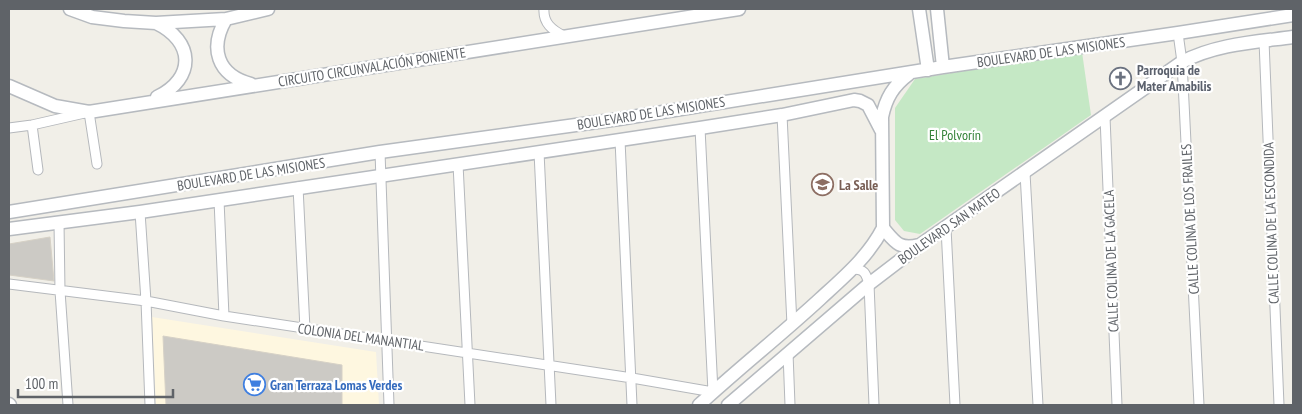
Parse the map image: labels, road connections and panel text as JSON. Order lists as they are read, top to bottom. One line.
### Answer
{"streets":{"main road":["BOULEVARD DE LAS MISIONES","CIRCUITO CIRCUNVALACIÓN PONIENTE","BOULEVARD SAN MATEO"],"street":["CALLE COLINA DE LOS FRAILES","CALLE COLINA DE LA ESCONDIDA","CALLE COLINA DE LA GACELA","COLONIA DEL MANANTIAL"]},"crossings":[["BOULEVARD DE LAS MISIONES","CALLE COLINA DE LOS FRAILES"],["CALLE COLINA DE LOS FRAILES","BOULEVARD SAN MATEO"],["BOULEVARD SAN MATEO","CALLE COLINA DE LA GACELA"]],"parks":["El Polvorín"],"places":{"church":["Parroquia de Mater Amabilis"],"school or university":["La Salle"],"supermarket":["Gran Terraza Lomas Verdes"]},"scale_bar":"100 m"}
